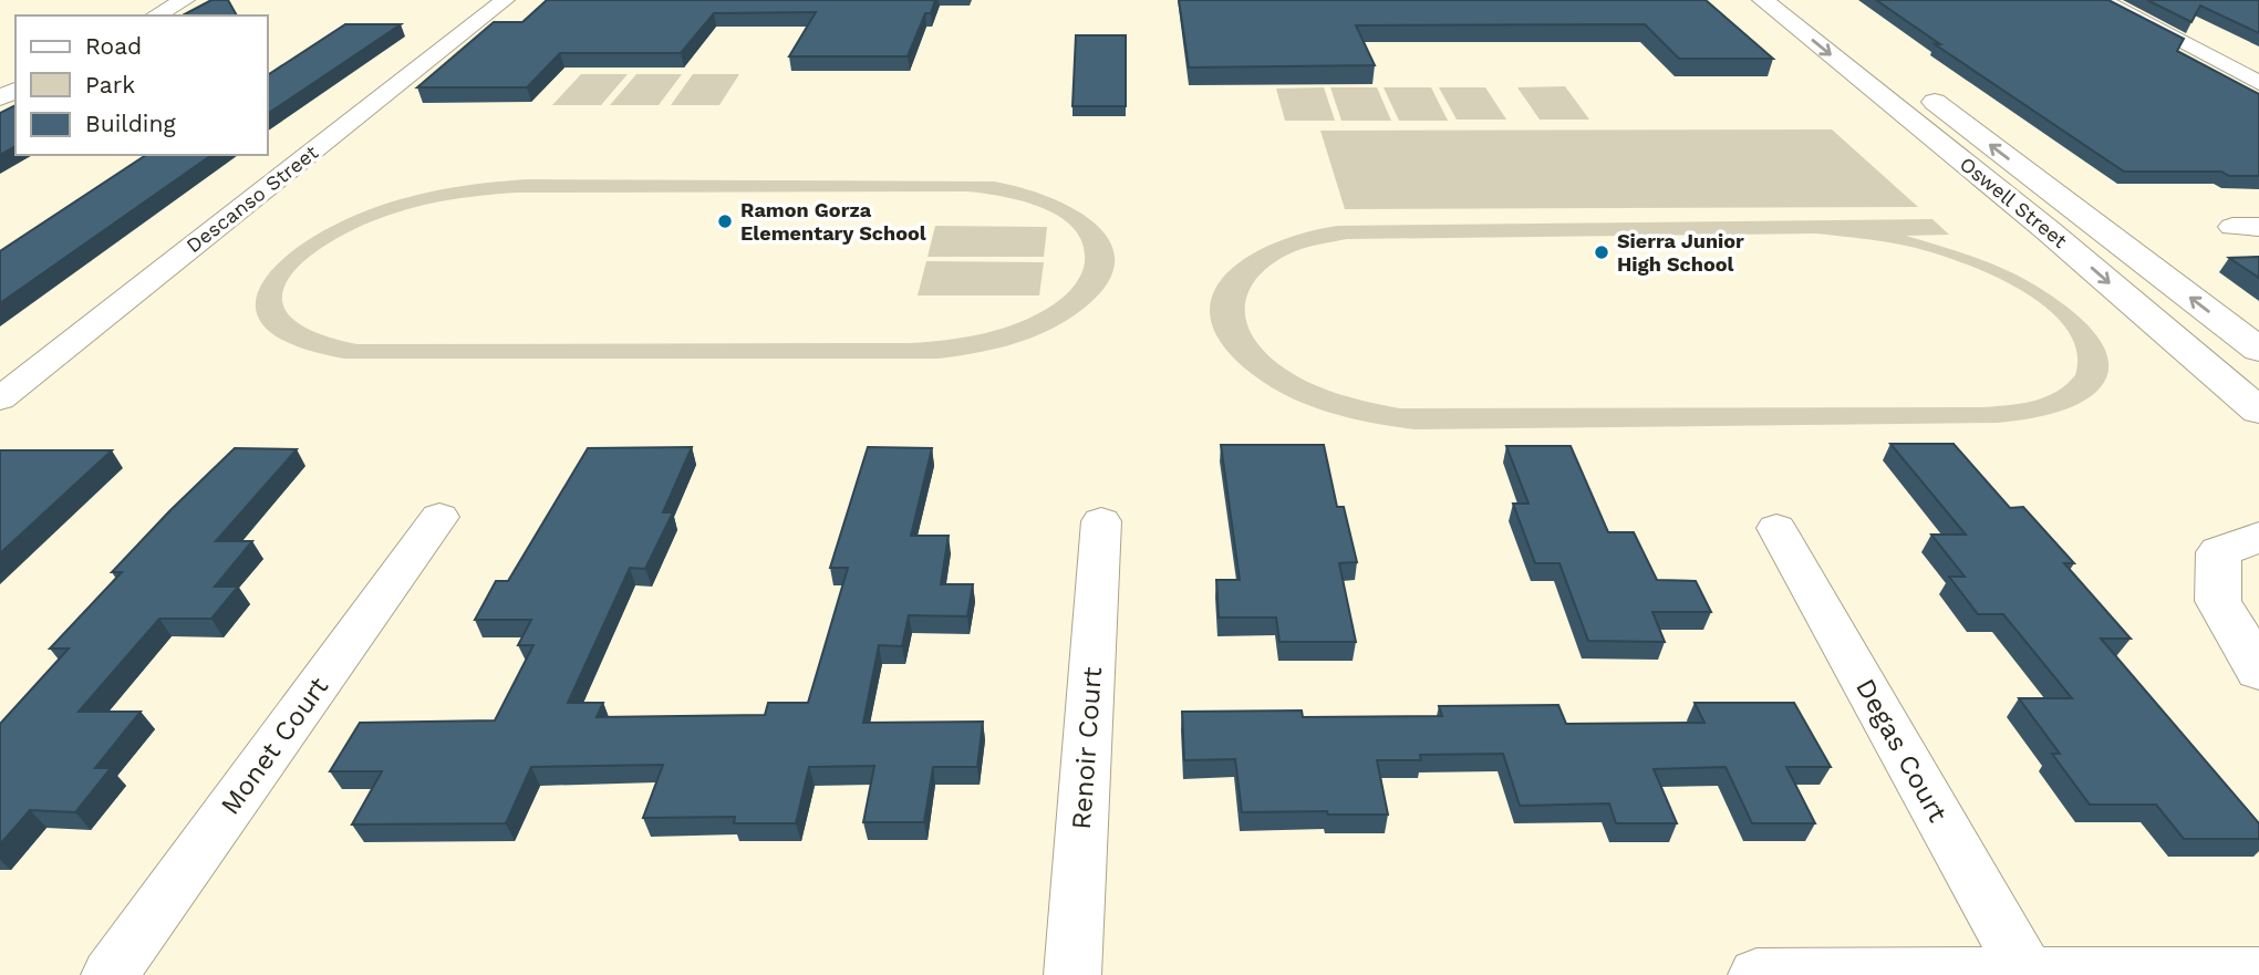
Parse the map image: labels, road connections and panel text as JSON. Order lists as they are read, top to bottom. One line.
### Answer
{"streets":{"main road":["Oswell Street"],"street":["Descanso Street","Monet Court","Renoir Court","Degas Court"]},"places":["Ramon Gorza Elementary School","Sierra Junior High School"],"legend":["Road","Park","Building"]}
